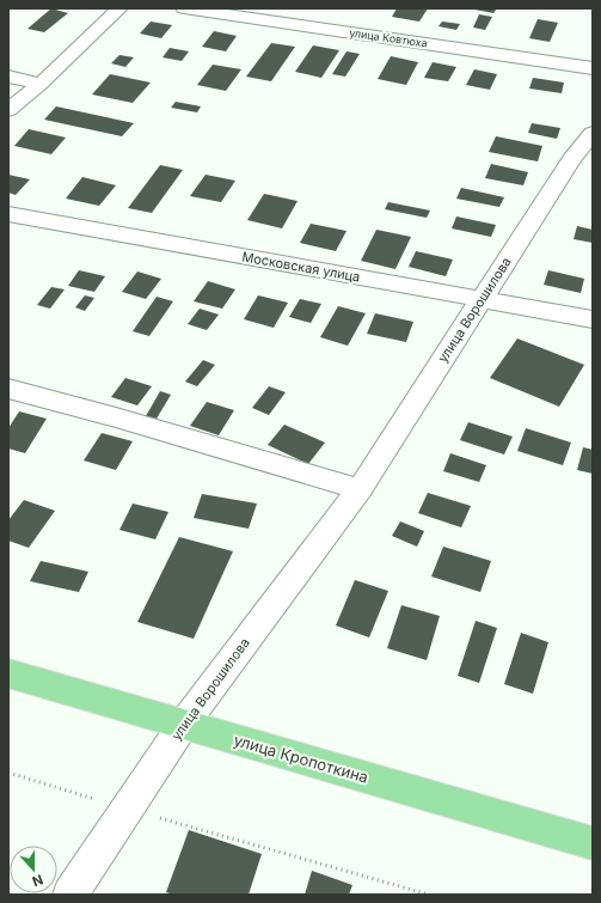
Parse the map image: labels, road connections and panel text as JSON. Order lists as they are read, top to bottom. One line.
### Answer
{"streets":{"main road":["улица Кропоткина"],"street":["улица Ковтюха","Московская улица","улица Ворошилова"]},"crossings":[["Московская улица","улица Ворошилова"],["улица Ворошилова","улица Кропоткина"]],"north":"bottom"}
